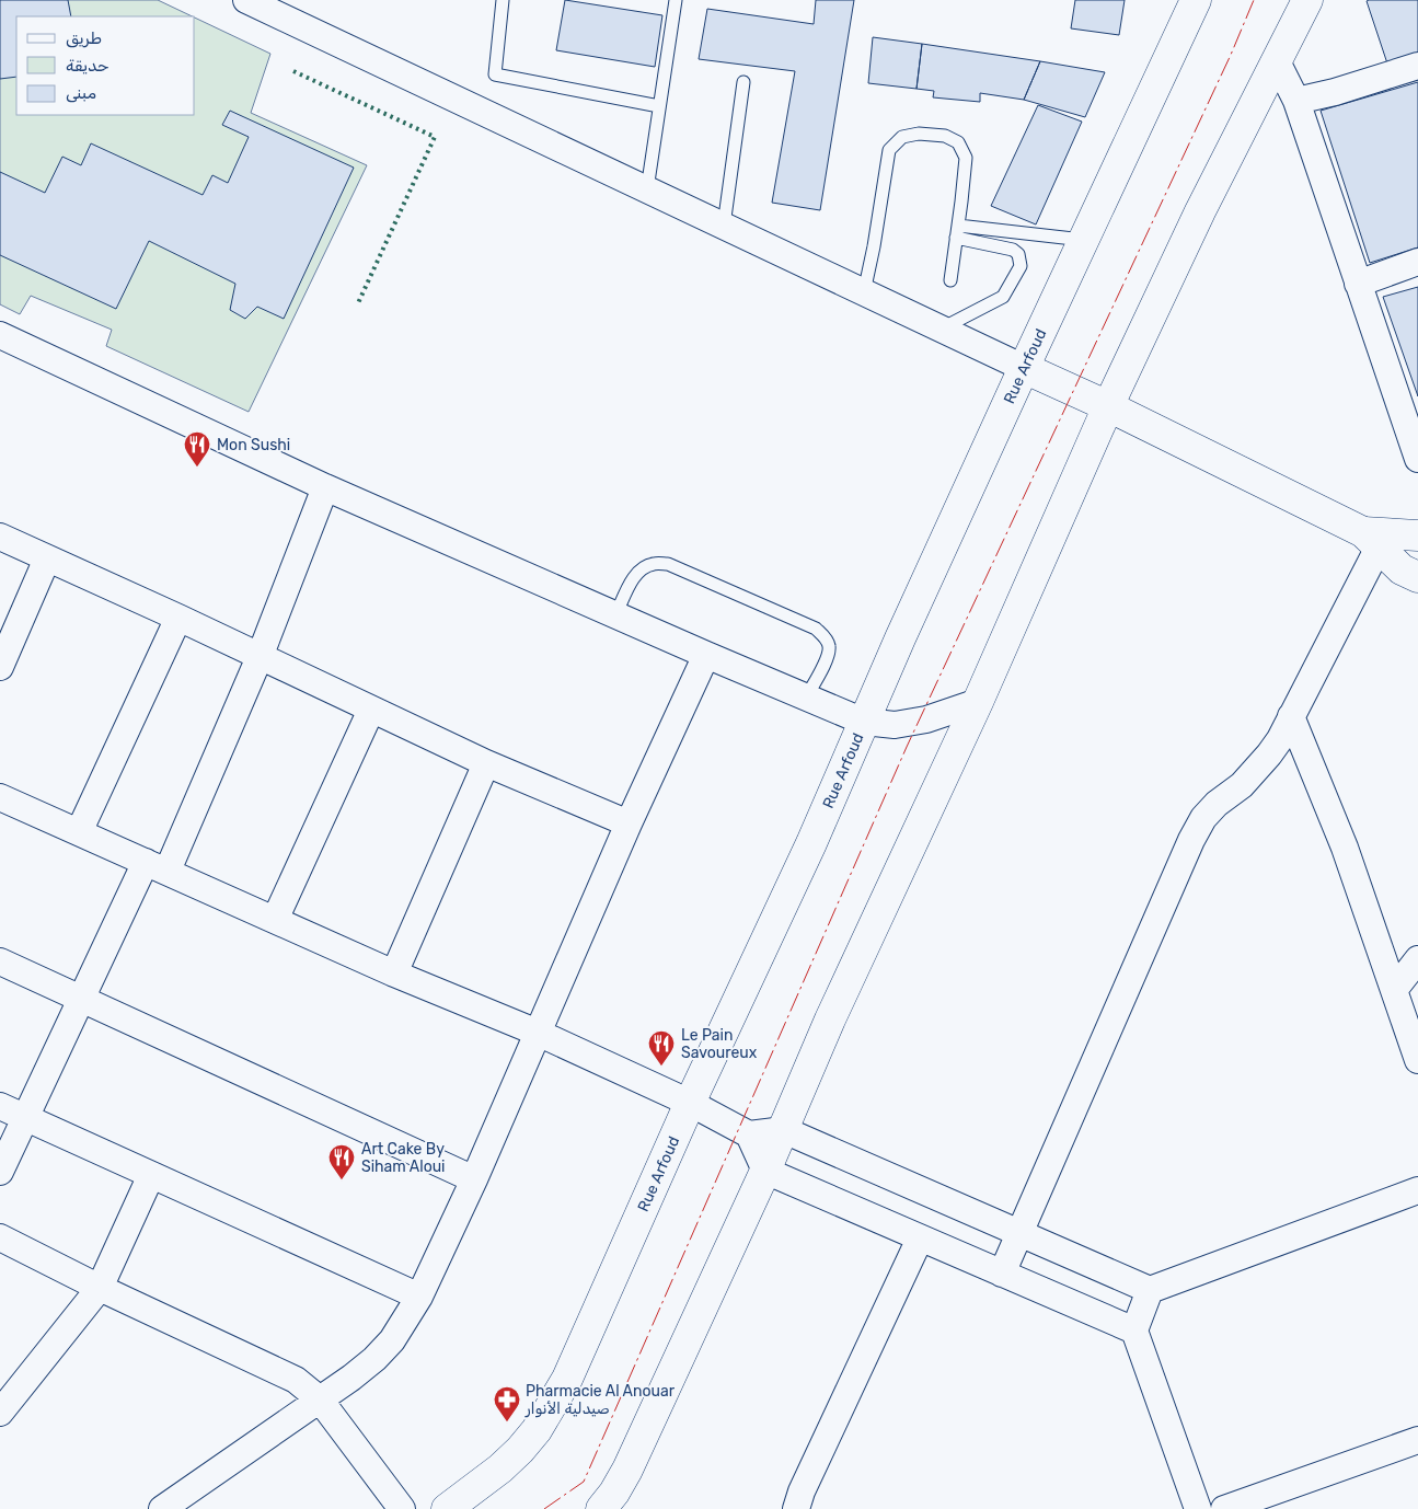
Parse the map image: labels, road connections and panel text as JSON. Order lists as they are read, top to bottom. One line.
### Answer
{"streets":{"street":["Rue Arfoud"]},"places":{"restaurant":["Mon Sushi","Le Pain Savoureux","Art Cake By Siham Aloui"],"pharmacy":["Pharmacie Al Anouar صيدلية الأنوار"]},"legend":["طريق","حديقة","مبنى"]}
